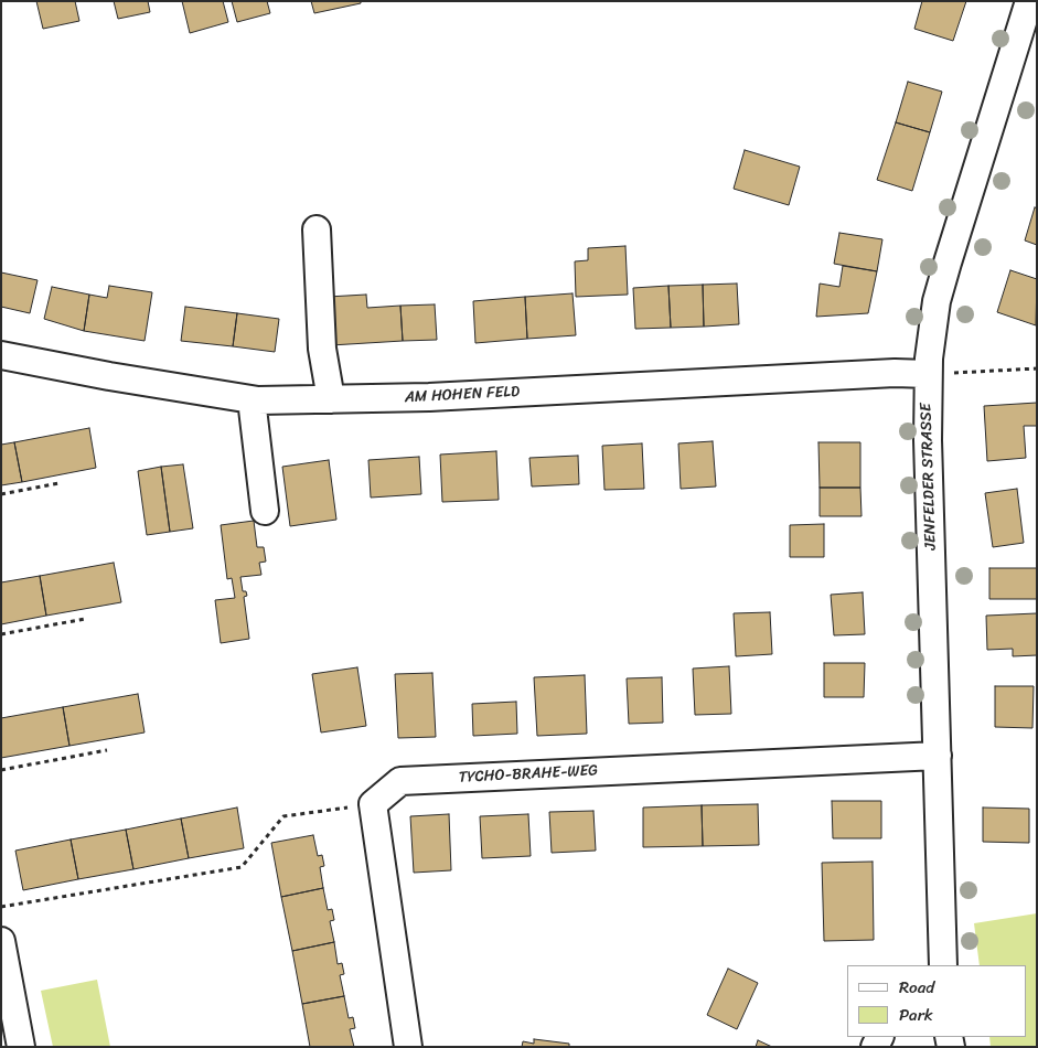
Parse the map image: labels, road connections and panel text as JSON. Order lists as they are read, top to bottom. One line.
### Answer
{"streets":{"street":["AM HOHEN FELD","JENFELDER STRASSE","TYCHO-BRAHE-WEG"]},"crossings":[["AM HOHEN FELD","JENFELDER STRASSE"],["JENFELDER STRASSE","TYCHO-BRAHE-WEG"]],"legend":["Road","Park"]}
